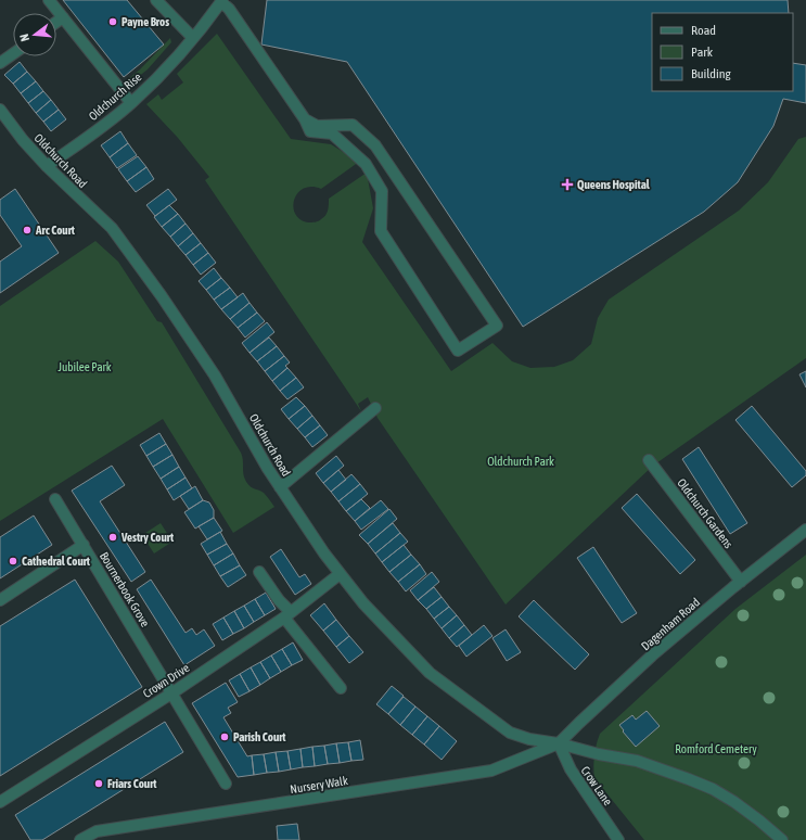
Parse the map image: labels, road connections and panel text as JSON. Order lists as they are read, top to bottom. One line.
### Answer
{"streets":{"street":["Oldchurch Rise","Oldchurch Road","Oldchurch Gardens","Bournerbook Grove","Dagenham Road","Crown Drive","Nursery Walk","Crow Lane"]},"crossings":[["Oldchurch Rise","Oldchurch Road"],["Oldchurch Road","Dagenham Road"],["Oldchurch Road","Crown Drive"],["Oldchurch Road","Nursery Walk"],["Oldchurch Road","Crow Lane"],["Oldchurch Gardens","Dagenham Road"],["Bournerbook Grove","Crown Drive"],["Dagenham Road","Nursery Walk"],["Dagenham Road","Crow Lane"],["Nursery Walk","Crow Lane"]],"parks":["Jubilee Park","Oldchurch Park","Romford Cemetery"],"places":{"other":["Payne Bros","Arc Court","Vestry Court","Cathedral Court","Parish Court","Friars Court"],"health":["Queens Hospital"]},"legend":["Road","Park","Building"],"north":"left"}
